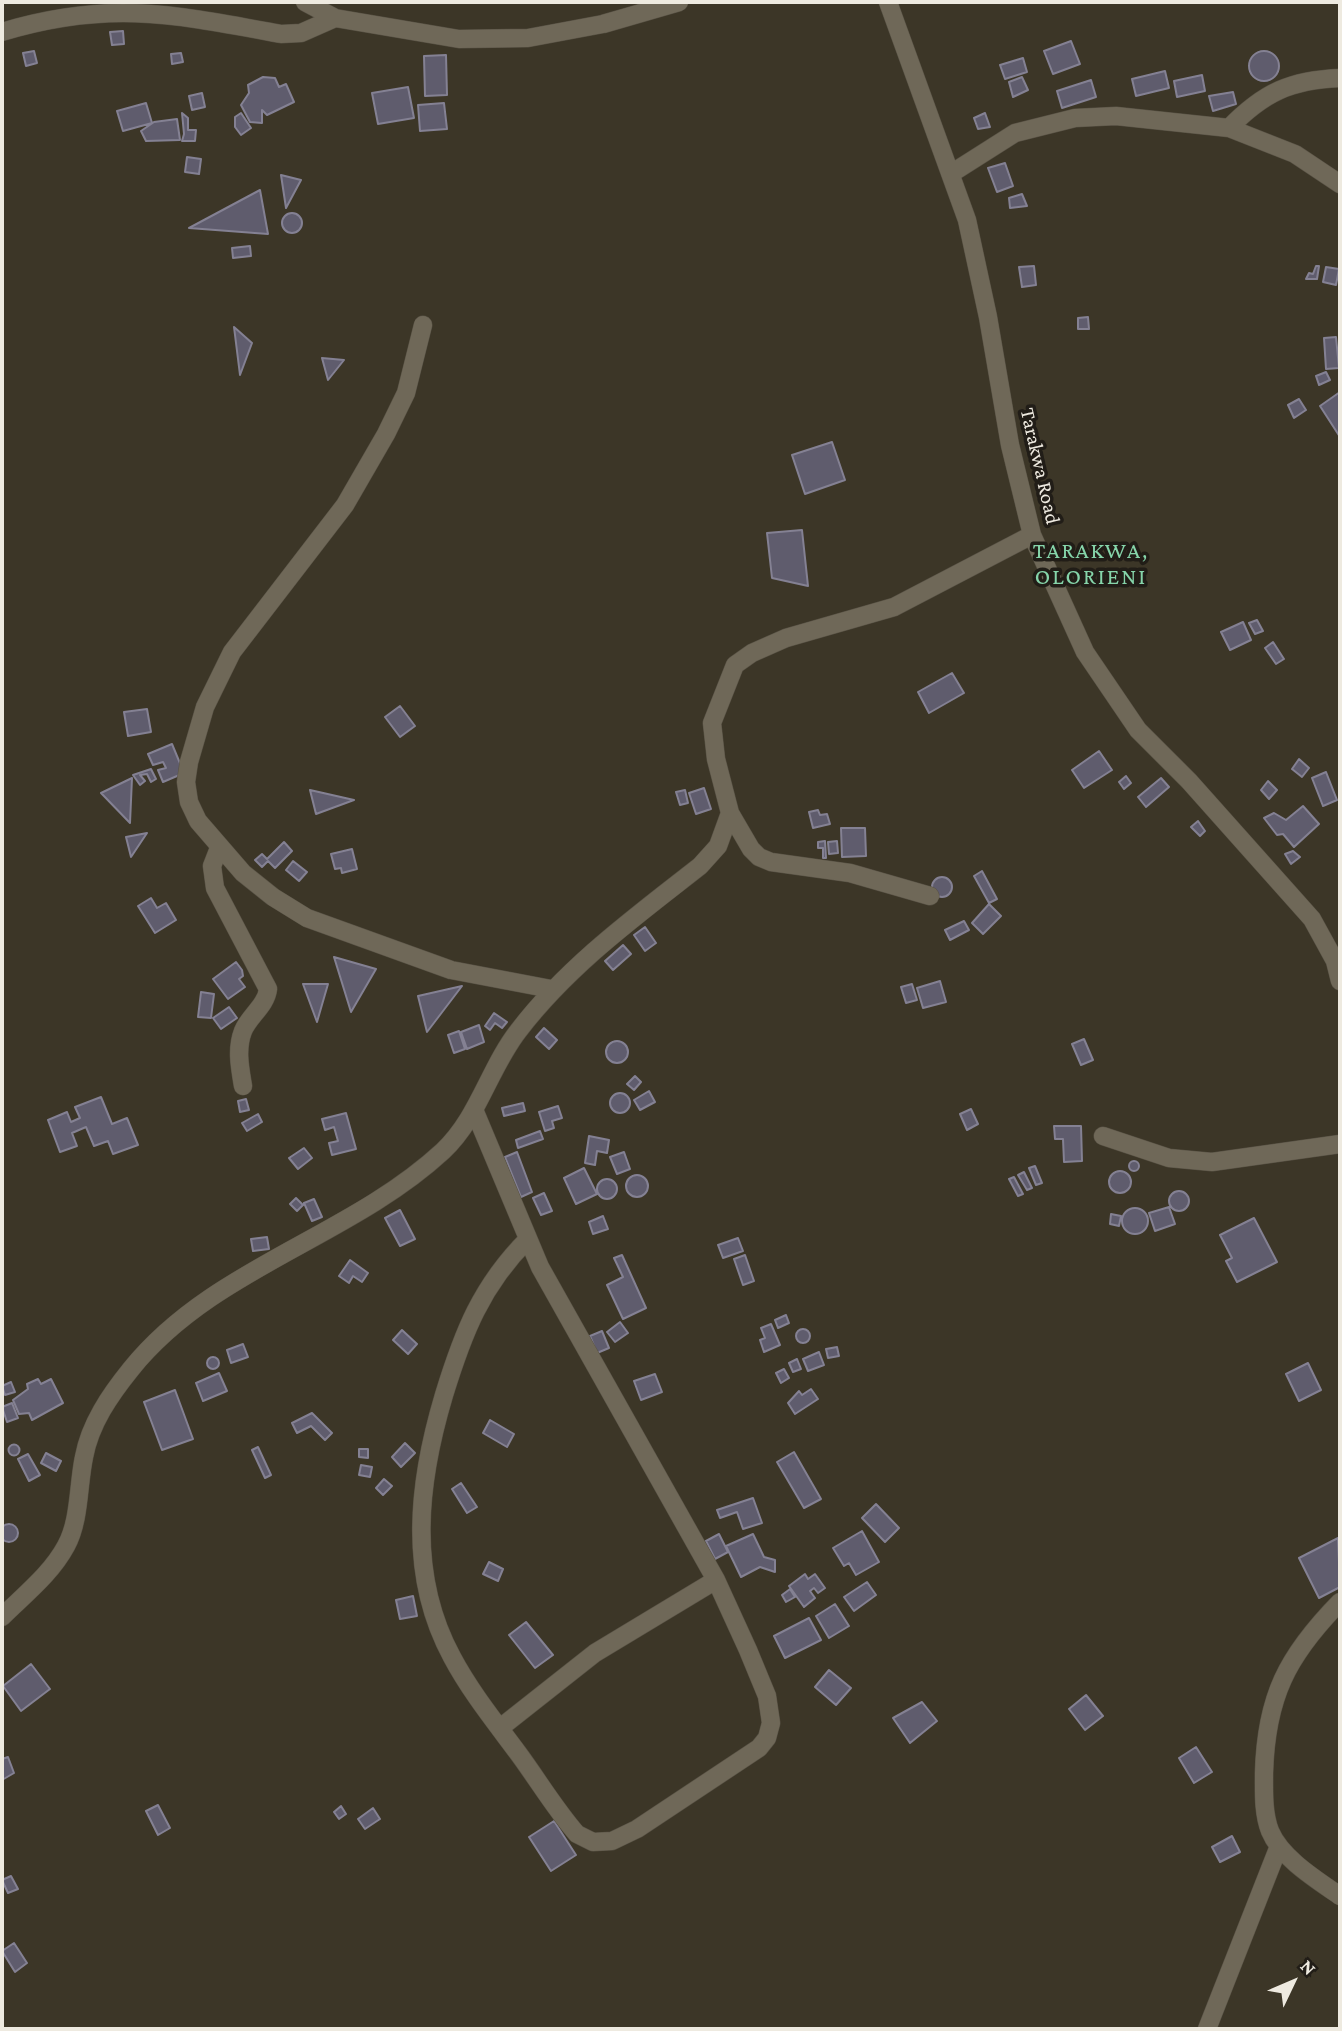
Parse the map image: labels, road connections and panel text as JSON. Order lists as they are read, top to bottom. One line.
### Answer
{"streets":{"street":["Tarakwa Road"]},"districts":["TARAKWA, OLORIENI"],"north":"top right"}
